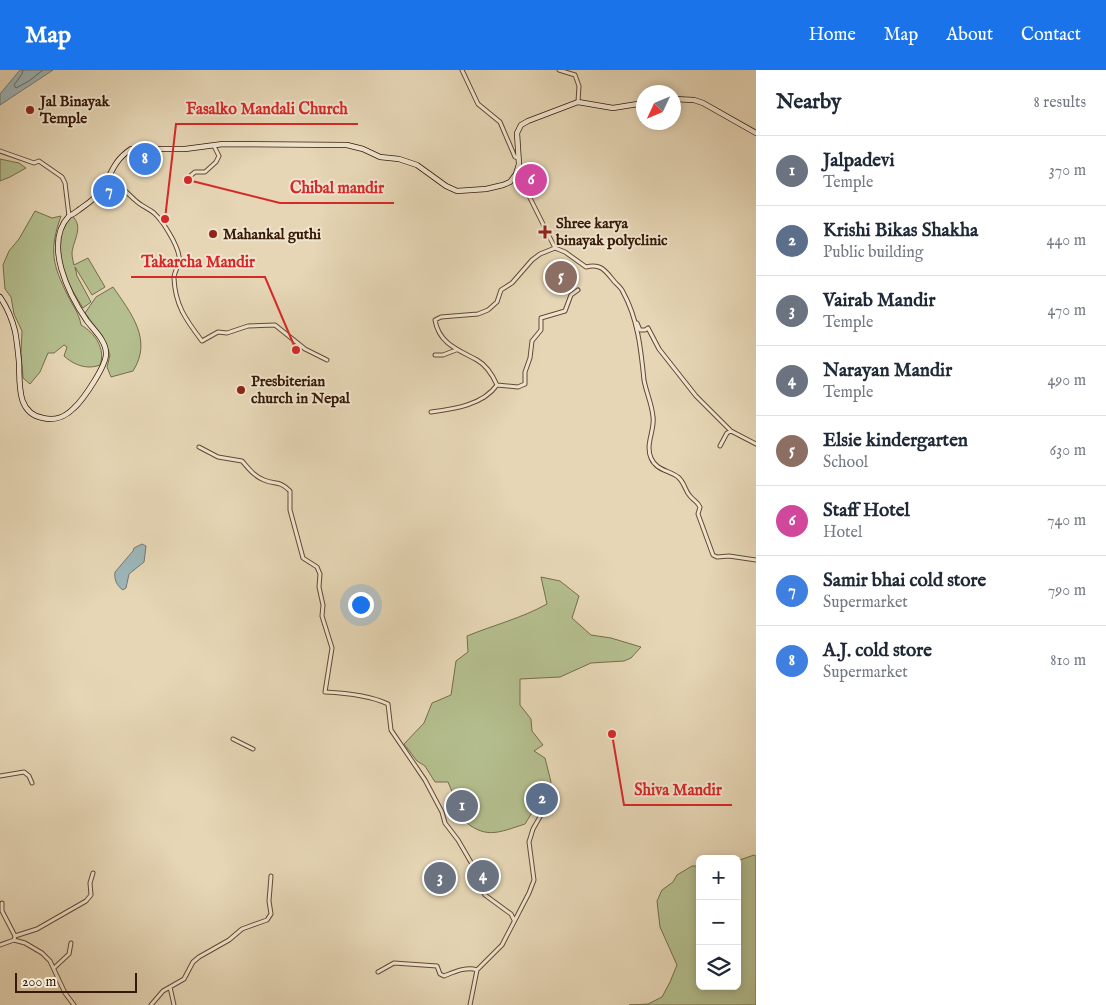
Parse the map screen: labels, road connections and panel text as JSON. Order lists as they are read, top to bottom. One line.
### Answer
{"places":{"other":["Jal Binayak Temple","Chibal mandir","Fasalko Mandali Church","Mahankal guthi","Takarcha Mandir","Presbiterian church in Nepal","Shiva Mandir"],"health":["Shree karya binayak polyclinic"]},"scale_bar":"200 m","north":"bottom left","page":{"header":"Map","nav":["Home","Map","About","Contact"],"heading":["Nearby","8 results"],"list":[{"mark":"1","name":"Jalpadevi","note":"Temple","value":"370 m"},{"mark":"2","name":"Krishi Bikas Shakha","note":"Public building","value":"440 m"},{"mark":"3","name":"Vairab Mandir","note":"Temple","value":"470 m"},{"mark":"4","name":"Narayan Mandir","note":"Temple","value":"490 m"},{"mark":"5","name":"Elsie kindergarten","note":"School","value":"630 m"},{"mark":"6","name":"Staff Hotel","note":"Hotel","value":"740 m"},{"mark":"7","name":"Samir bhai cold store","note":"Supermarket","value":"790 m"},{"mark":"8","name":"A.J. cold store","note":"Supermarket","value":"810 m"}],"pins":["8","6","7","5","2","1","4","3"],"map_buttons":["+","−"],"scale":"200 m"}}
